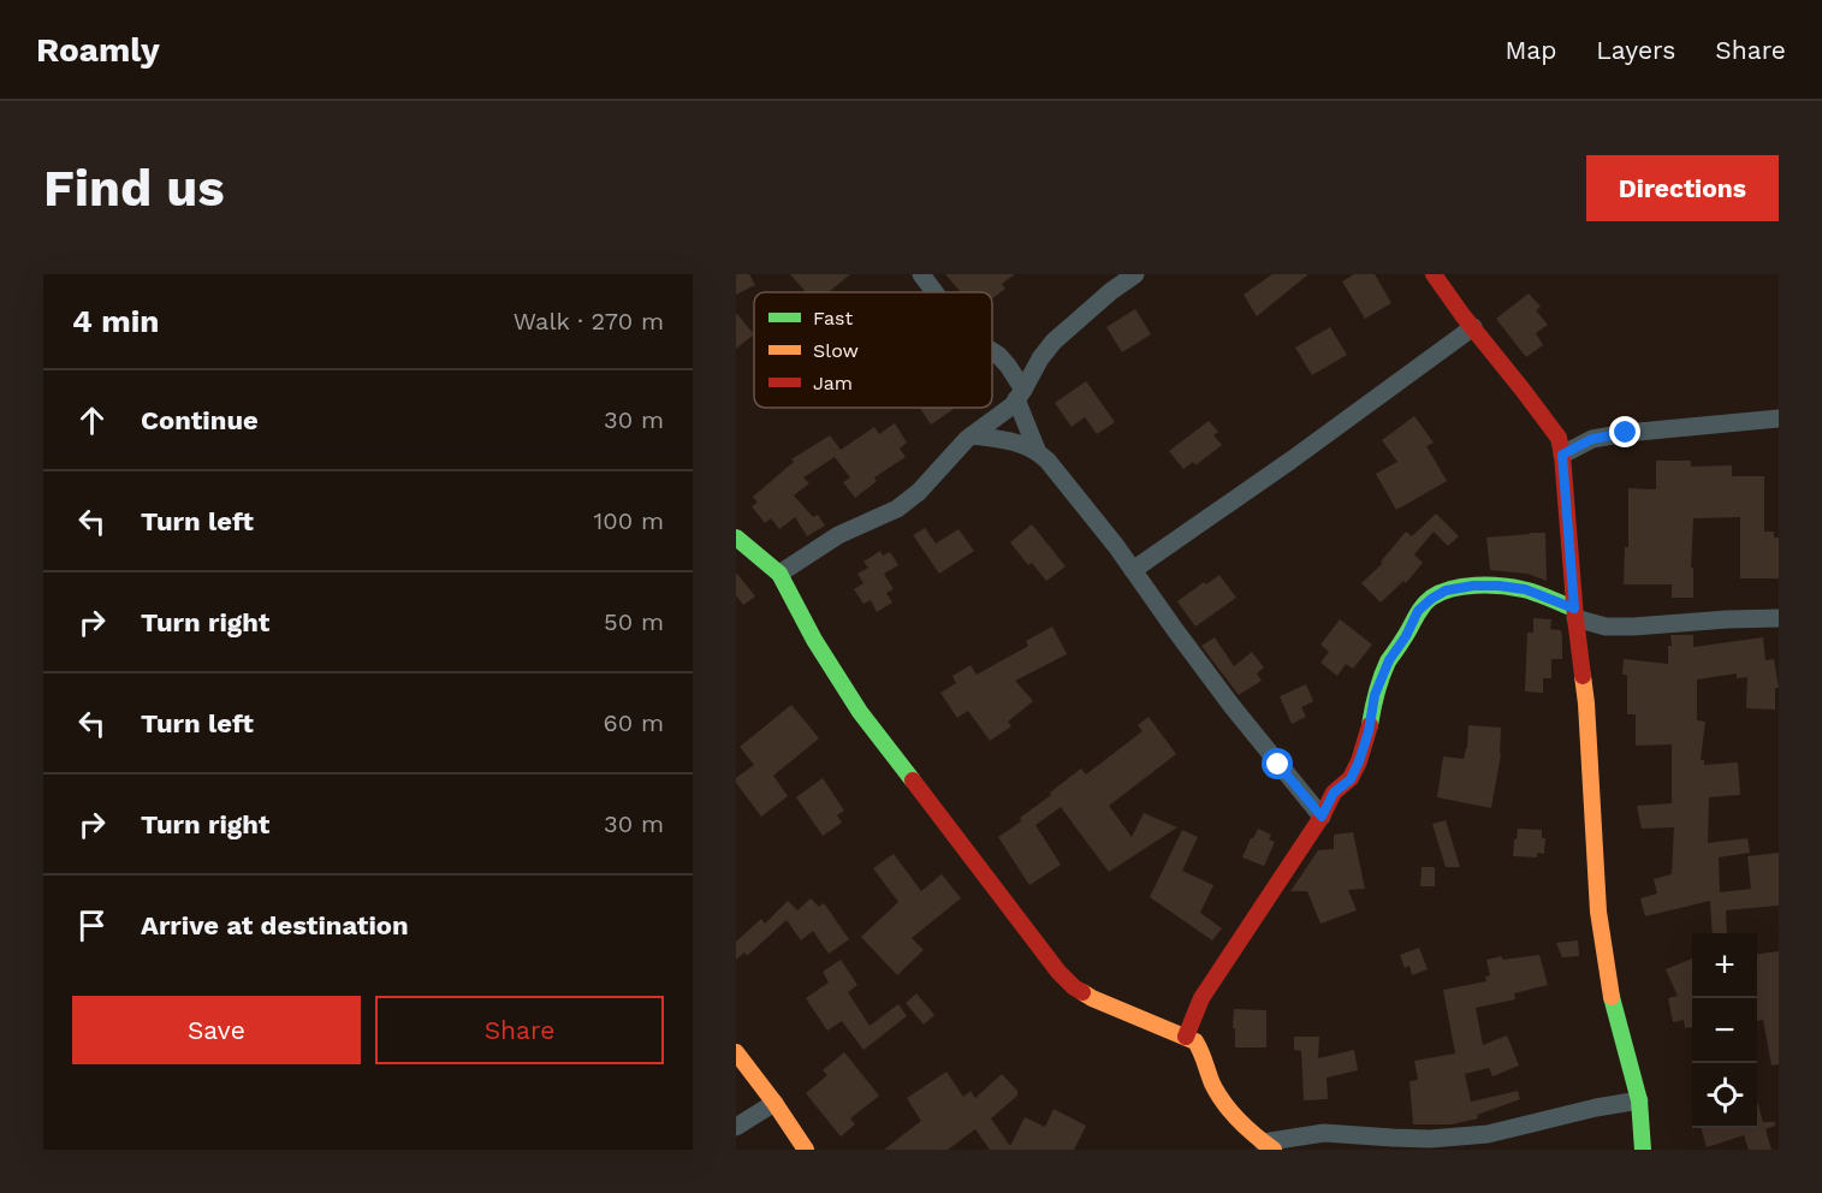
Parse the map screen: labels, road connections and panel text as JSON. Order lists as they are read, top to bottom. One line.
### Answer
{"legend":["Fast","Slow","Jam"],"page":{"header":"Roamly","nav":["Map","Layers","Share"],"buttons":["Directions",["Save","Share"]],"title":"Find us","heading":["4 min","Walk · 270 m"],"list":[["Continue","30 m"],["Turn left","100 m"],["Turn right","50 m"],["Turn left","60 m"],["Turn right","30 m"],"Arrive at destination"],"map_buttons":["+","−"]}}
